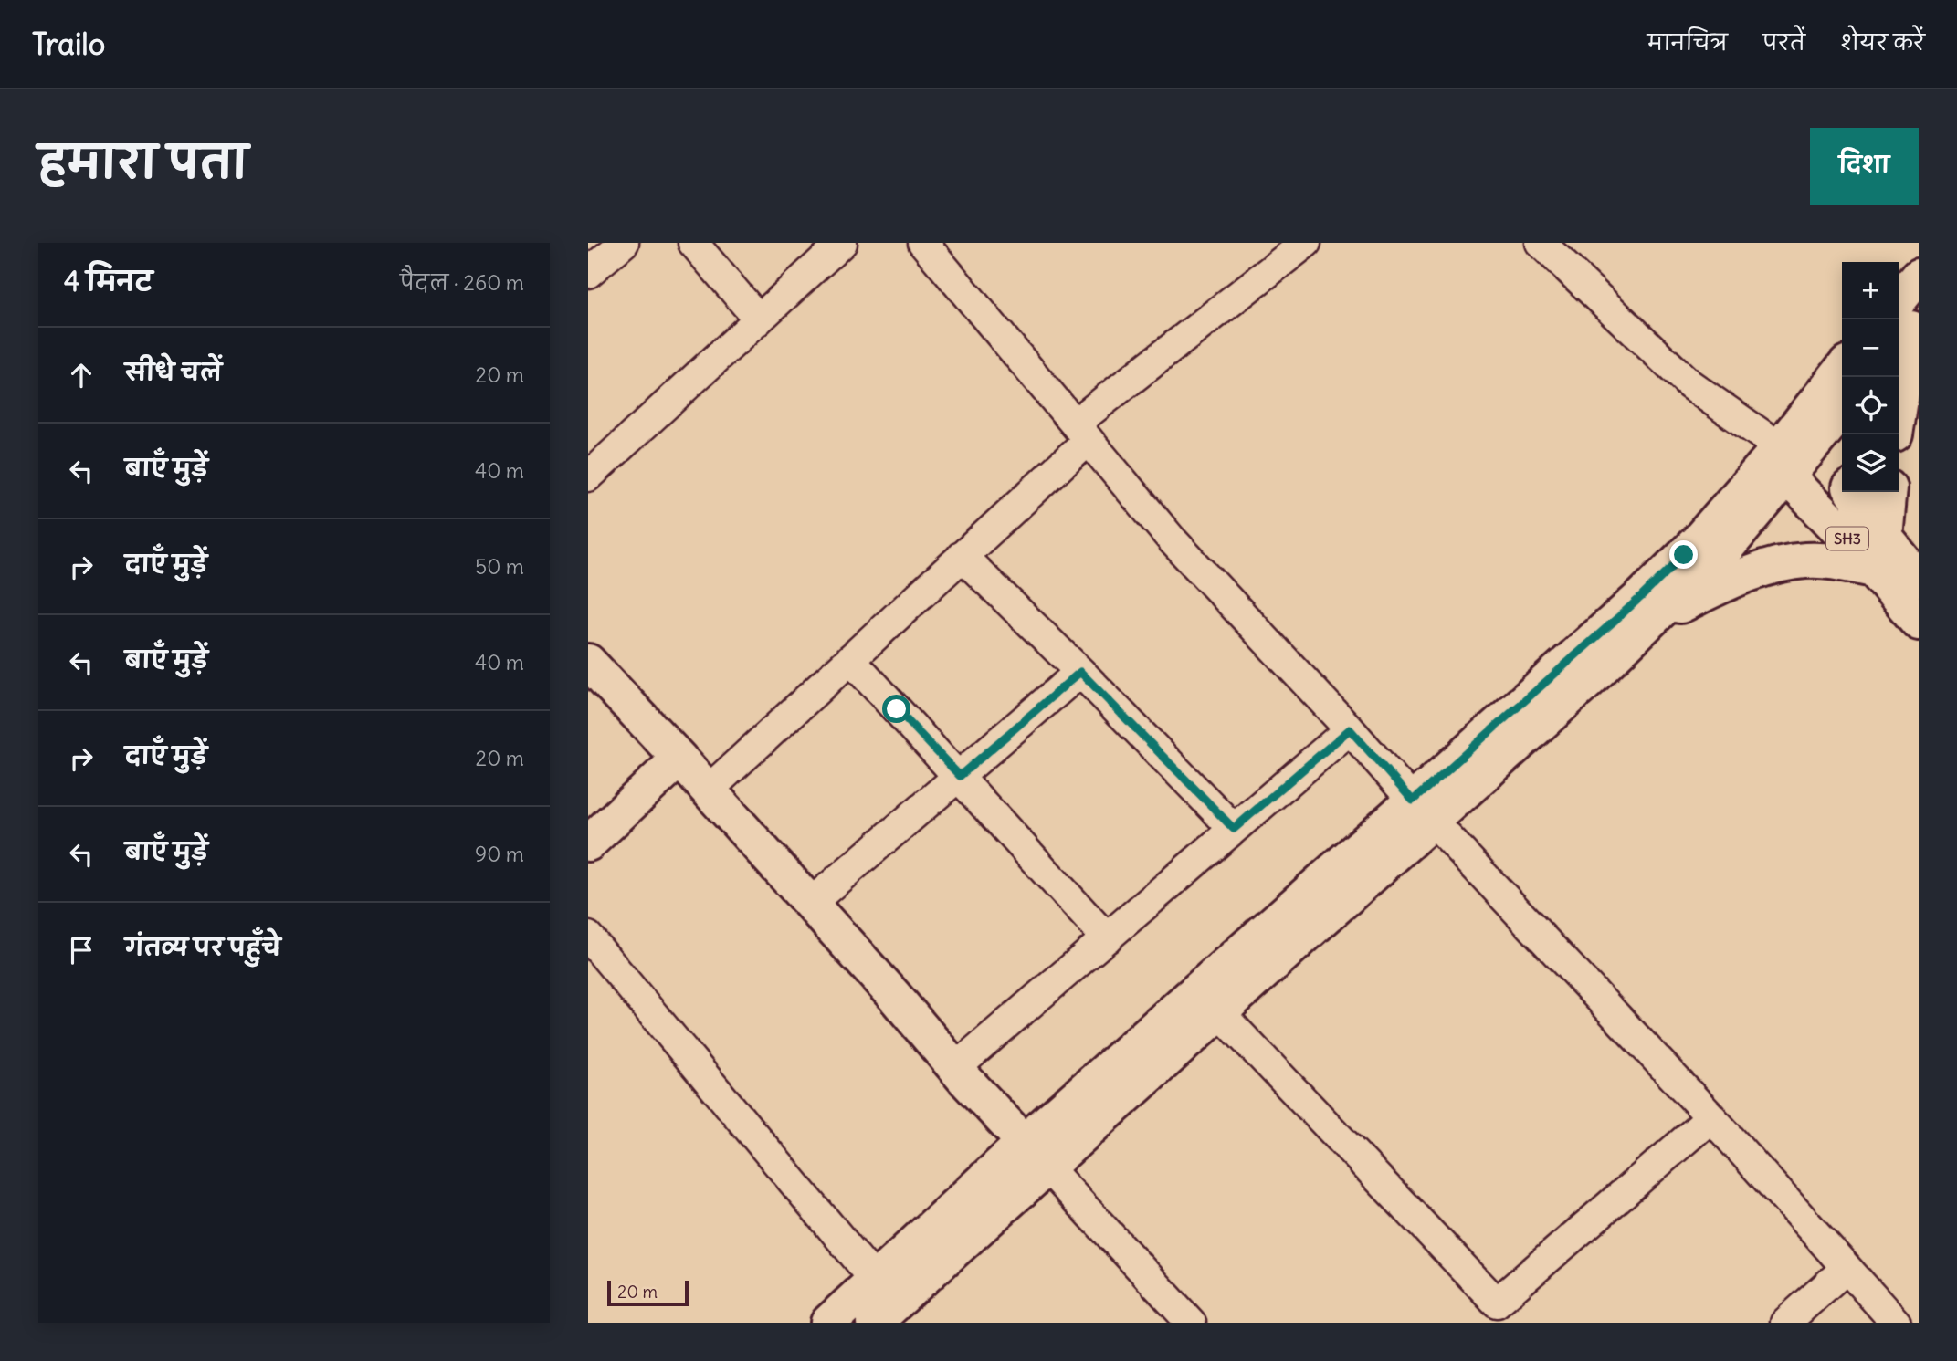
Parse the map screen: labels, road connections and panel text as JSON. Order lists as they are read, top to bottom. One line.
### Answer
{"streets":{"main road":["SH3"]},"scale_bar":"20 m","page":{"header":"Trailo","nav":["मानचित्र","परतें","शेयर करें"],"title":"हमारा पता","buttons":"दिशा","heading":["4 मिनट","पैदल · 260 m"],"map_buttons":["+","−"],"list":[["सीधे चलें","20 m"],["बाएँ मुड़ें","40 m"],["दाएँ मुड़ें","50 m"],["बाएँ मुड़ें","40 m"],["दाएँ मुड़ें","20 m"],["बाएँ मुड़ें","90 m"],"गंतव्य पर पहुँचे"],"scale":"20 m"}}
